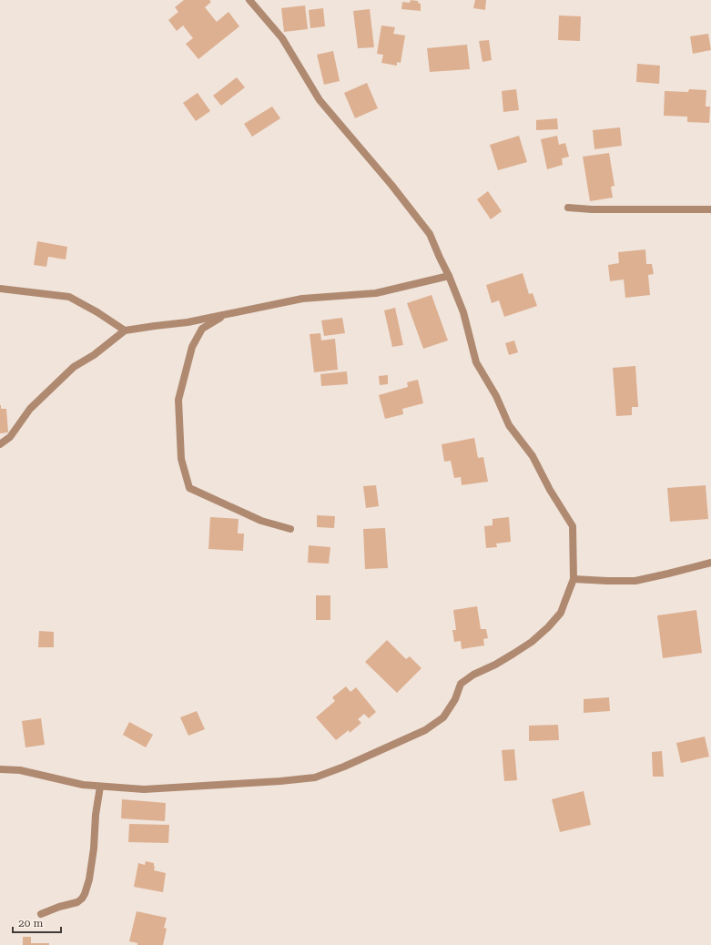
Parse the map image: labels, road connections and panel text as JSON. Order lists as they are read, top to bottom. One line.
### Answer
{"scale_bar":"20 m"}
